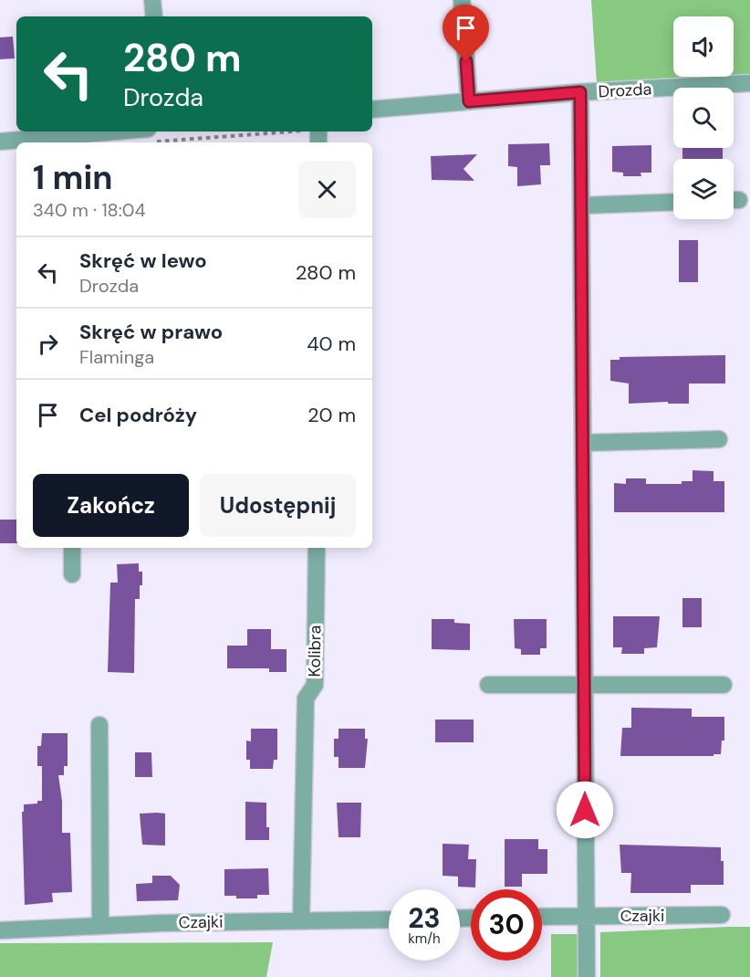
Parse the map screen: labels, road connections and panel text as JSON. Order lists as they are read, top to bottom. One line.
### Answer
{"streets":{"street":["Drozda","Kolibra","Czajki"]},"crossings":[["Kolibra","Czajki"]],"page":{"turn":["280 m","Drozda"],"heading":["1 min","340 m · 18:04"],"list":[{"name":"Skręć w lewo","note":"Drozda","value":"280 m"},{"name":"Skręć w prawo","note":"Flaminga","value":"40 m"},{"name":"Cel podróży","value":"20 m"}],"buttons":["Zakończ","Udostępnij"],"speed":"23 km/h","limit":"30"}}
